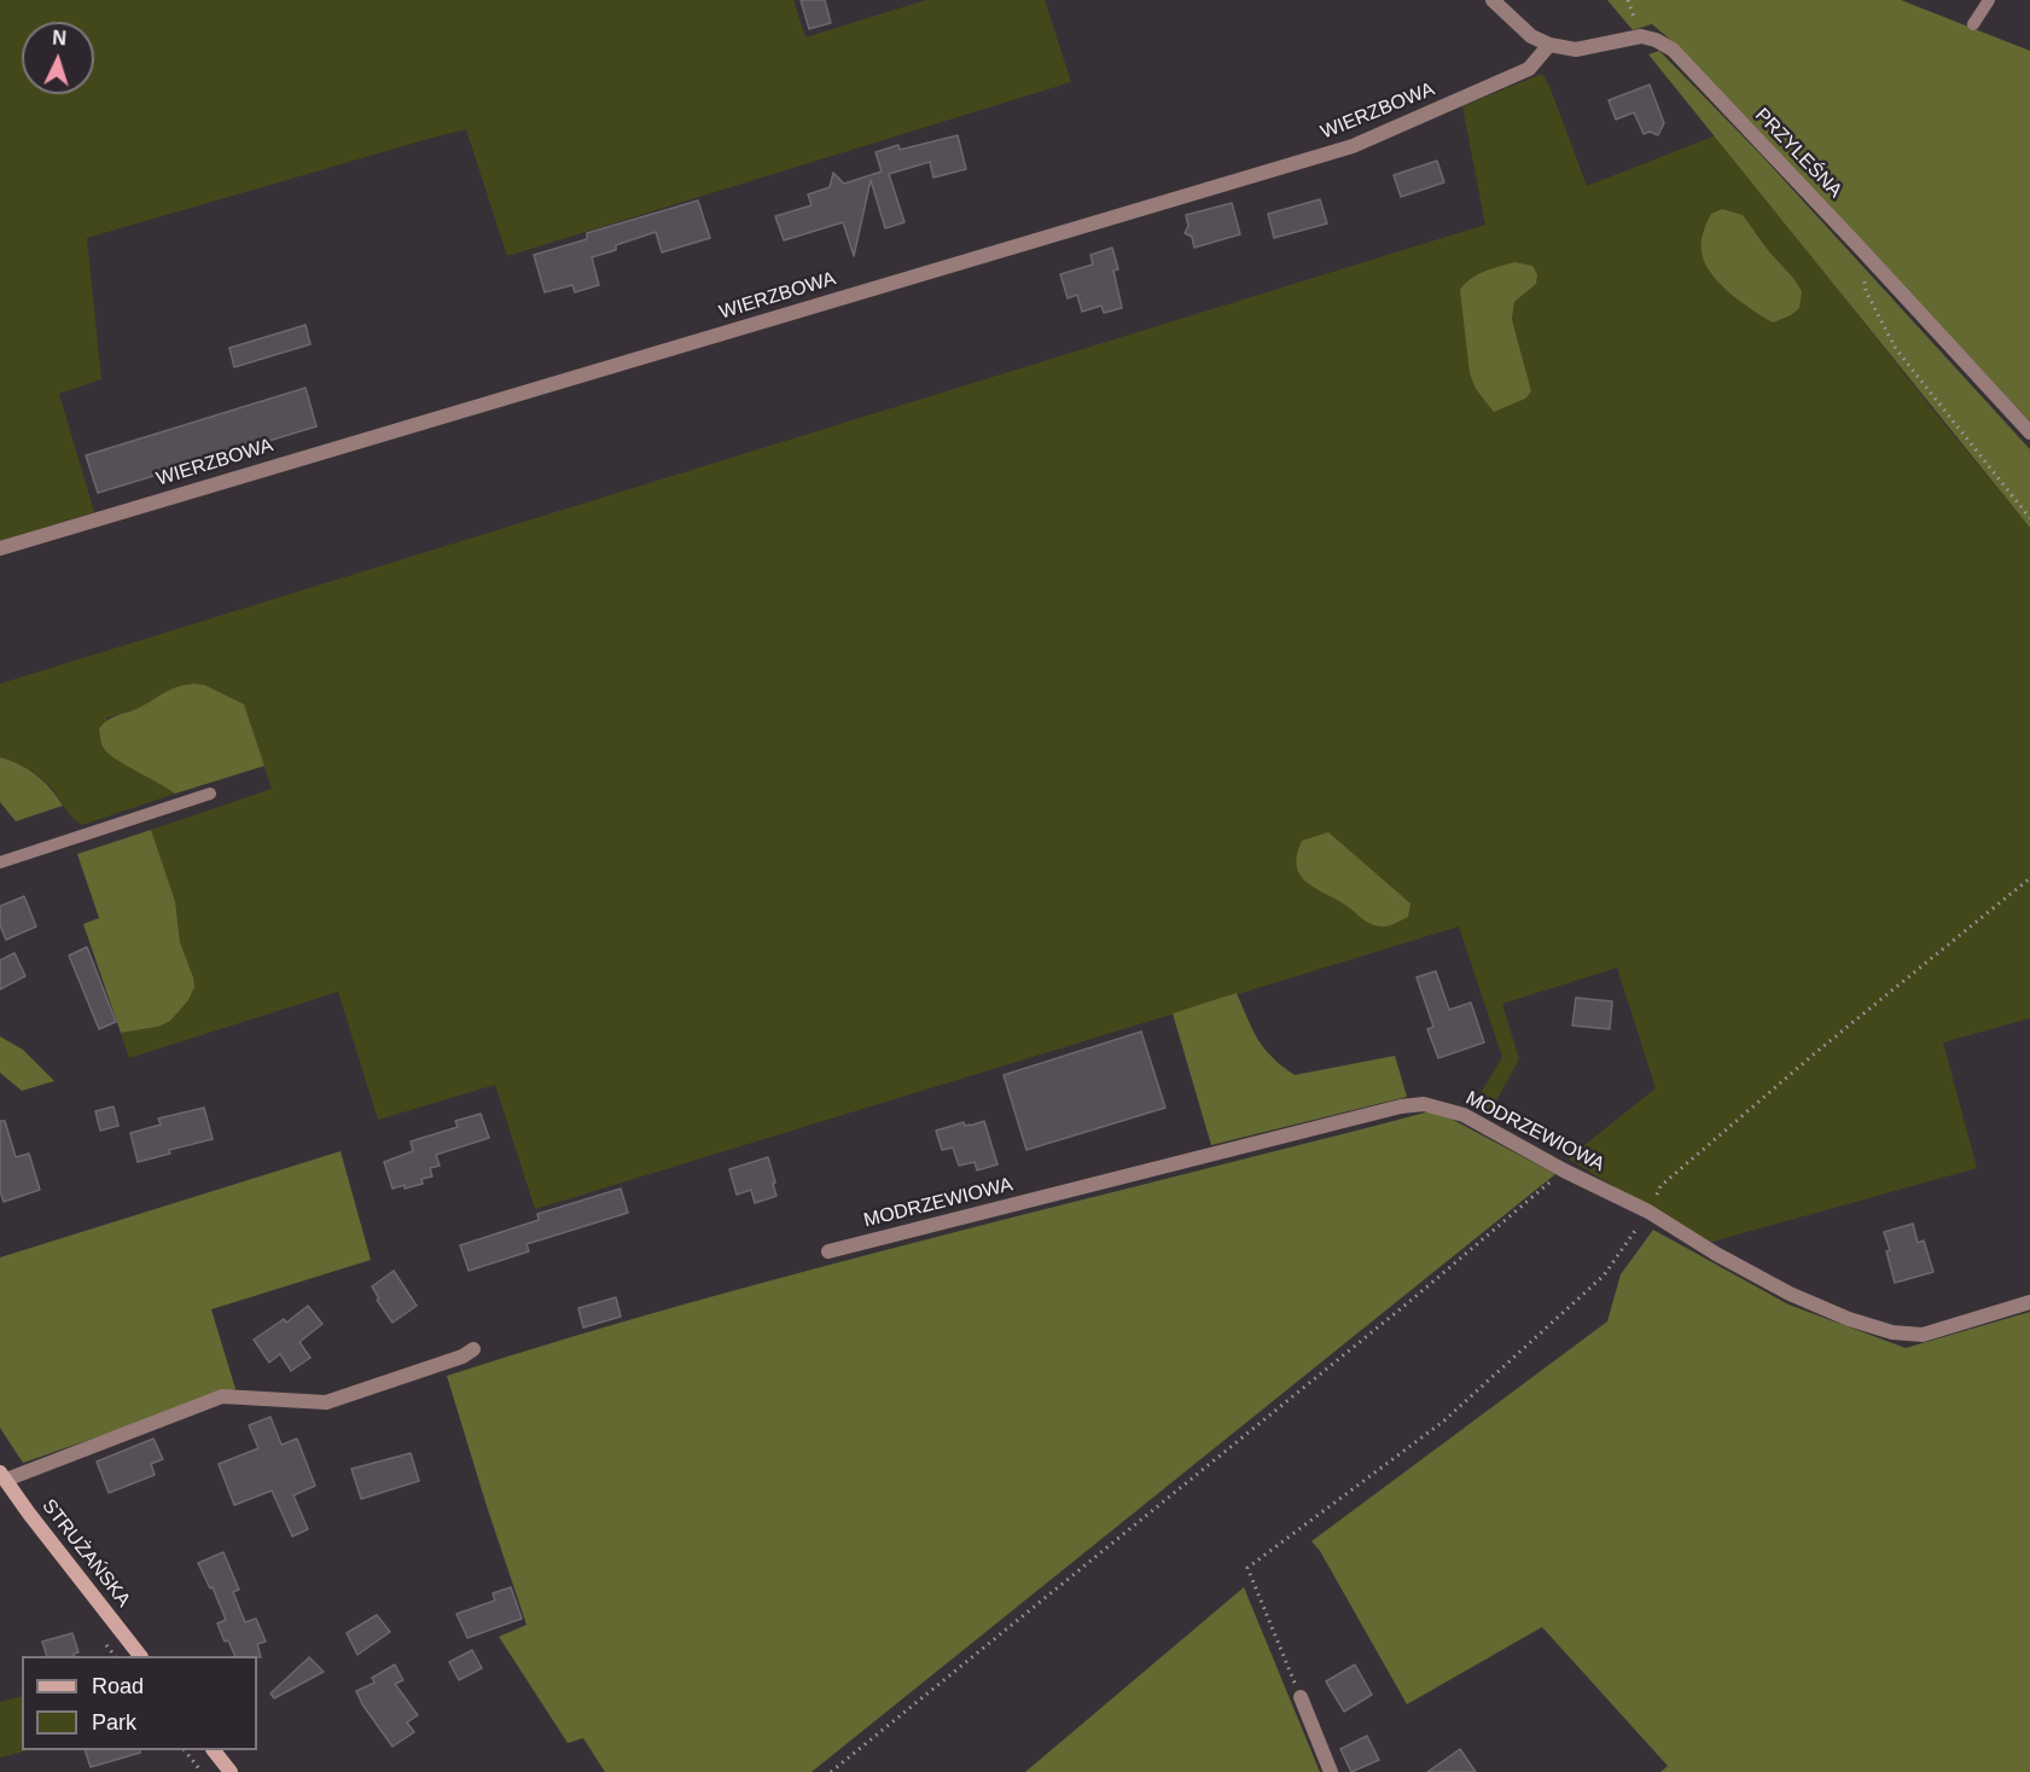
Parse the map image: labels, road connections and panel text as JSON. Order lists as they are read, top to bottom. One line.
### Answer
{"streets":{"main road":["STRUŻAŃSKA"],"street":["WIERZBOWA","PRZYLEŚNA","MODRZEWIOWA"]},"crossings":[["WIERZBOWA","PRZYLEŚNA"]],"legend":["Road","Park"],"north":"top"}
